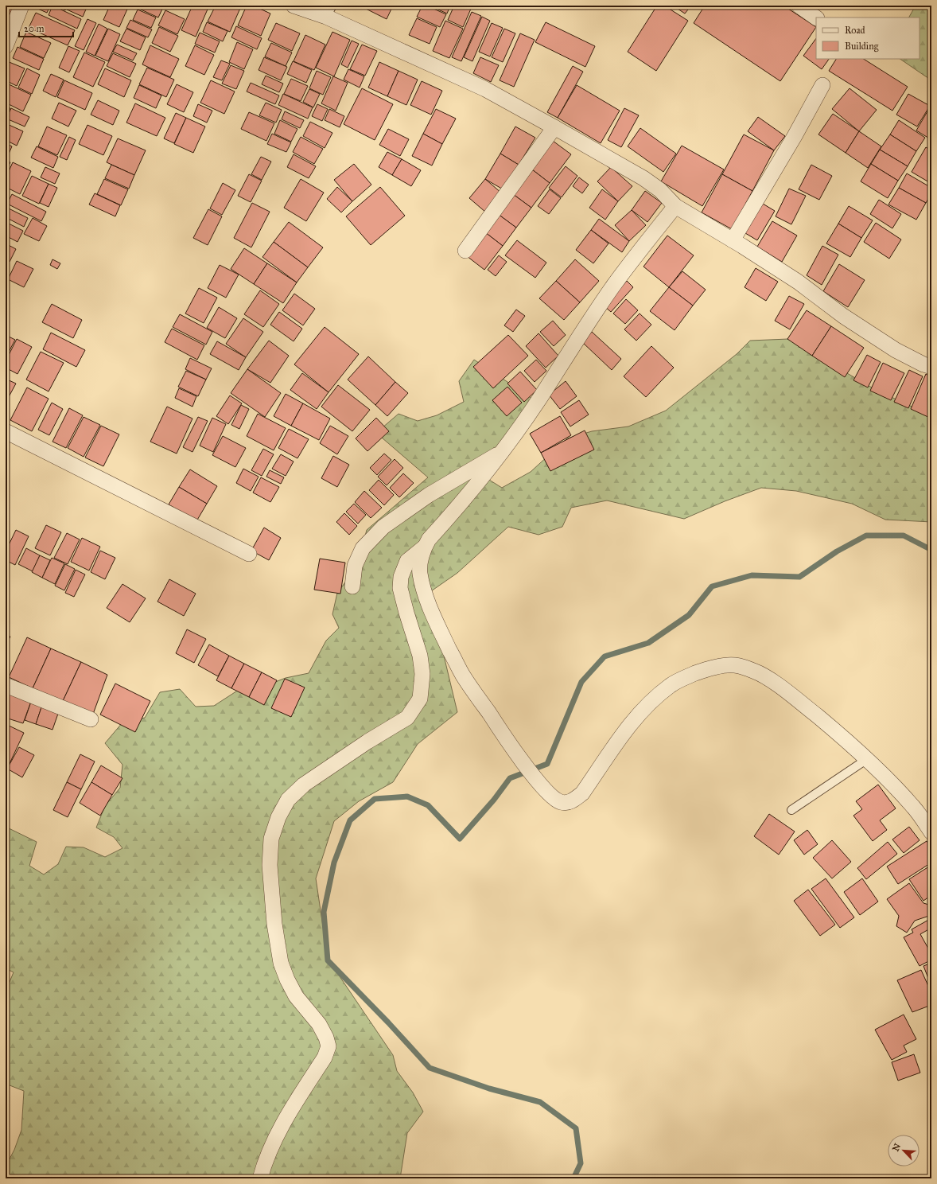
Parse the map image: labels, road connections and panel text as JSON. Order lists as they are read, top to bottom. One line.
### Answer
{"legend":["Road","Building"],"scale_bar":"20 m","north":"top left"}
